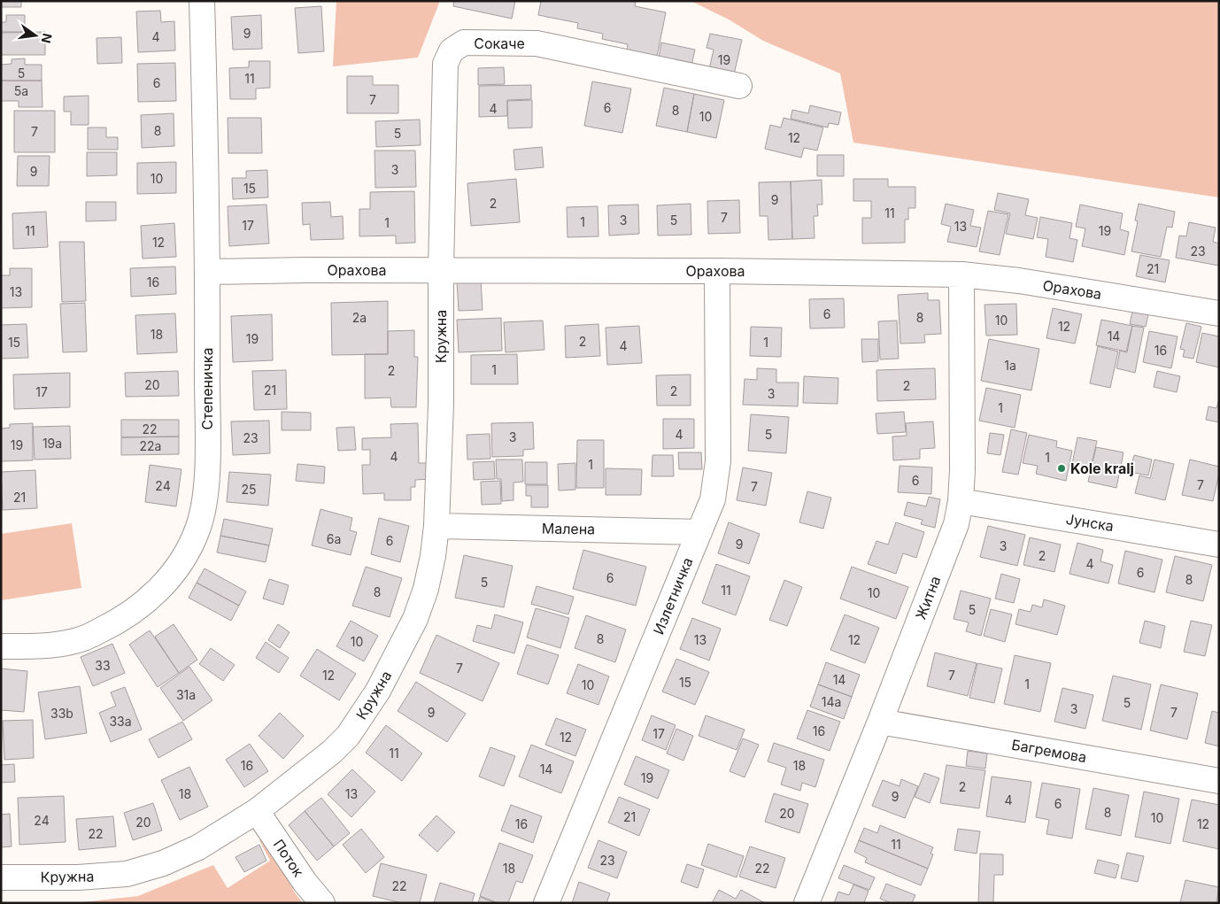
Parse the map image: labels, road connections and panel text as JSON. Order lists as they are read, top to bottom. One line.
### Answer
{"streets":{"street":["Сокаче","Орахова","Кружна","Степеничка","Јунска","Малена","Излетничка","Житна","Багремова","Поток"]},"crossings":[["Сокаче","Орахова"],["Сокаче","Кружна"],["Орахова","Кружна"],["Орахова","Степеничка"],["Орахова","Излетничка"],["Орахова","Житна"],["Кружна","Малена"],["Кружна","Поток"],["Јунска","Житна"],["Малена","Излетничка"],["Житна","Багремова"]],"places":["Kole kralj"],"house_numbers":["9","4","19","5","11","6","5a","7","6","4","8","10","8","7","5","12","3","9","10","15","9","2","11","7","3","5","1","1","17","13","11","19","12","23","21","16","13","6","2a","8","10","12","18","14","19","2","15","1","4","16","1a","1","2","20","2","21","2","17","3","1","22","4","5","3","23","19a","19","22a","4","1","1","6","7","24","7","25","21","6a","6","9","3","2","4","6","6","8","5","11","8","10","5","8","13","12","10","33","7","12","7","14","15","1","10","31a","14a","5","3","9","7","33b","33a","16","17","12","11","16","18","14","19","2","18","13","9","4","6","8","20","21","10","24","20","16","12","22","11","23","18","22","22"],"north":"right"}
